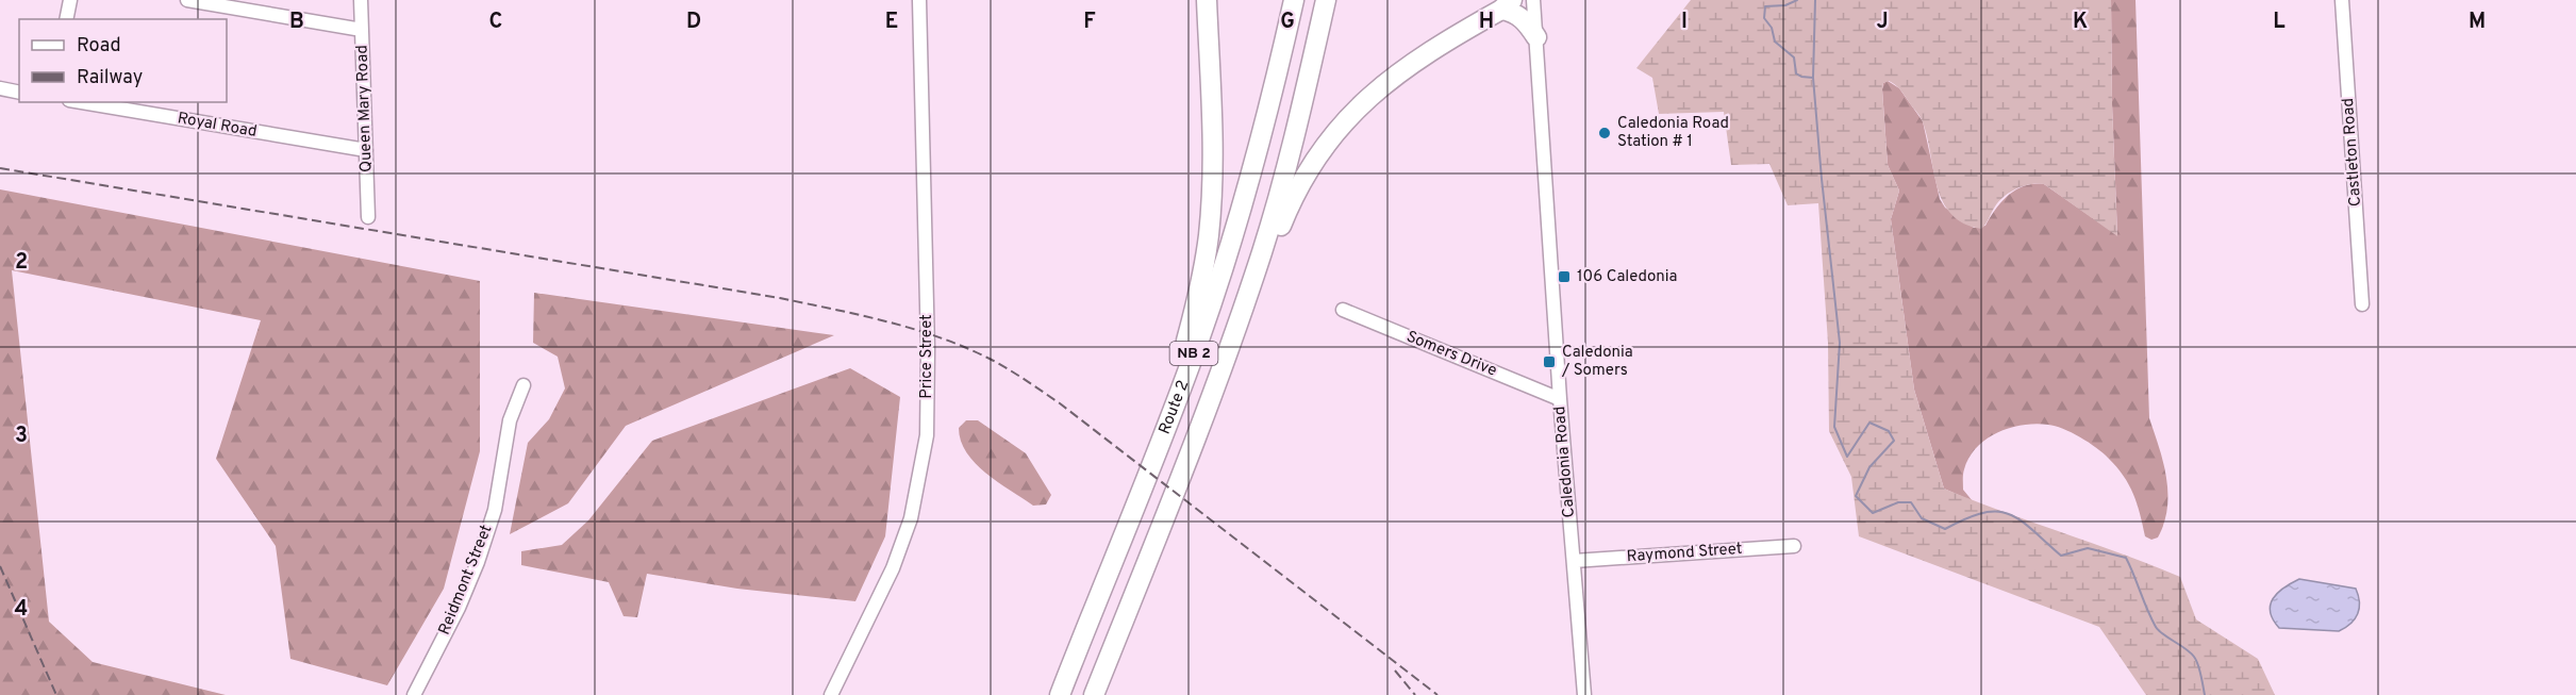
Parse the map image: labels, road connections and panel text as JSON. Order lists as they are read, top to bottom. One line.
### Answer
{"streets":{"highway":["NB 2","Route 2"],"street":["Queen Mary Road","Royal Road","Castleton Road","Somers Drive","Price Street","Caledonia Road","Raymond Street","Reidmont Street"]},"crossings":[["Queen Mary Road","Royal Road"],["Somers Drive","Caledonia Road"],["Caledonia Road","Raymond Street"]],"places":{"other":["Caledonia Road Station # 1"],"transit":["106 Caledonia","Caledonia / Somers"]},"legend":["Road","Railway"],"grid":{"columns":["B","C","D","E","F","G","H","I","J","K","L","M"],"rows":["2","3","4"]}}
